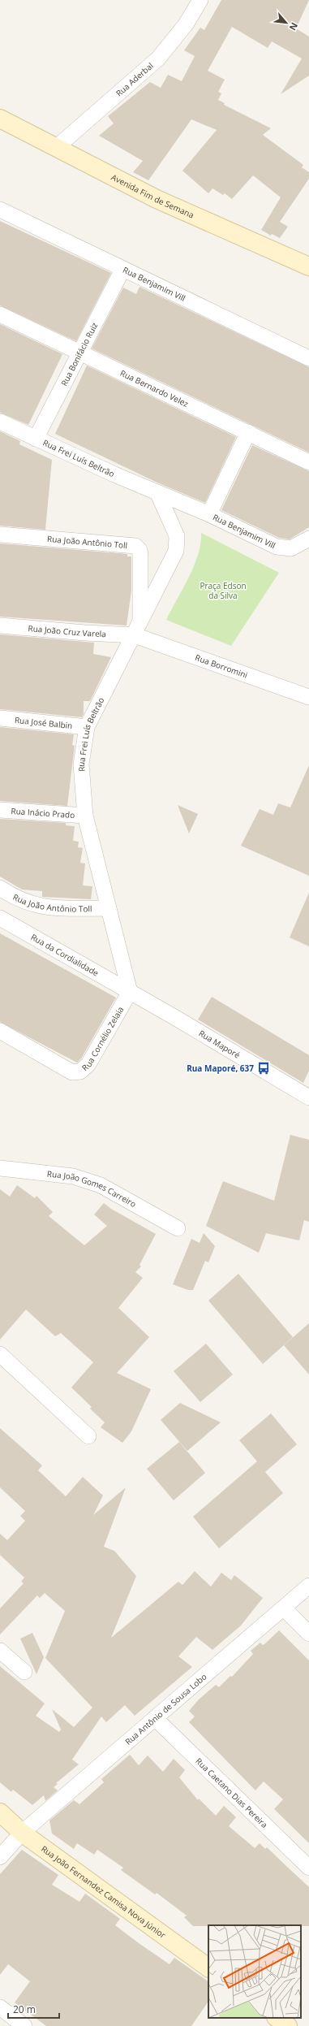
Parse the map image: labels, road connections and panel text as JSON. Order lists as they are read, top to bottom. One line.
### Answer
{"streets":{"street":["Rua Aderbal","Avenida Fim de Semana","Rua Benjamim Vill","Rua Bonifácio Ruiz","Rua Bernardo Velez","Rua Frei Luís Beltrão","Rua João Antônio Toll","Rua João Cruz Varela","Rua Borromini","Rua José Balbin","Rua Inácio Prado","Rua da Cordialidade","Rua Cornélio Zelaia","Rua Maporé","Rua João Gomes Carreiro","Rua Antônio de Sousa Lobo","Rua Caetano Dias Pereira","Rua João Fernandez Camisa Nova Júnior"]},"crossings":[["Rua Aderbal","Avenida Fim de Semana"],["Rua Benjamim Vill","Rua Bonifácio Ruiz"],["Rua Benjamim Vill","Rua Bernardo Velez"],["Rua Benjamim Vill","Rua Frei Luís Beltrão"],["Rua Bonifácio Ruiz","Rua Bernardo Velez"],["Rua Bonifácio Ruiz","Rua Frei Luís Beltrão"],["Rua Frei Luís Beltrão","Rua João Antônio Toll"],["Rua Frei Luís Beltrão","Rua João Cruz Varela"],["Rua Frei Luís Beltrão","Rua Borromini"],["Rua Frei Luís Beltrão","Rua José Balbin"],["Rua Frei Luís Beltrão","Rua Inácio Prado"],["Rua Frei Luís Beltrão","Rua da Cordialidade"],["Rua Frei Luís Beltrão","Rua Cornélio Zelaia"],["Rua Frei Luís Beltrão","Rua Maporé"],["Rua João Antônio Toll","Rua João Cruz Varela"],["Rua João Antônio Toll","Rua Borromini"],["Rua João Cruz Varela","Rua Borromini"],["Rua da Cordialidade","Rua Cornélio Zelaia"],["Rua da Cordialidade","Rua Maporé"],["Rua Cornélio Zelaia","Rua Maporé"],["Rua Antônio de Sousa Lobo","Rua Caetano Dias Pereira"],["Rua Antônio de Sousa Lobo","Rua João Fernandez Camisa Nova Júnior"]],"parks":["Praça Edson da Silva"],"places":{"bus stop":["Rua Maporé, 637"]},"scale_bar":"20 m","north":"bottom right"}
